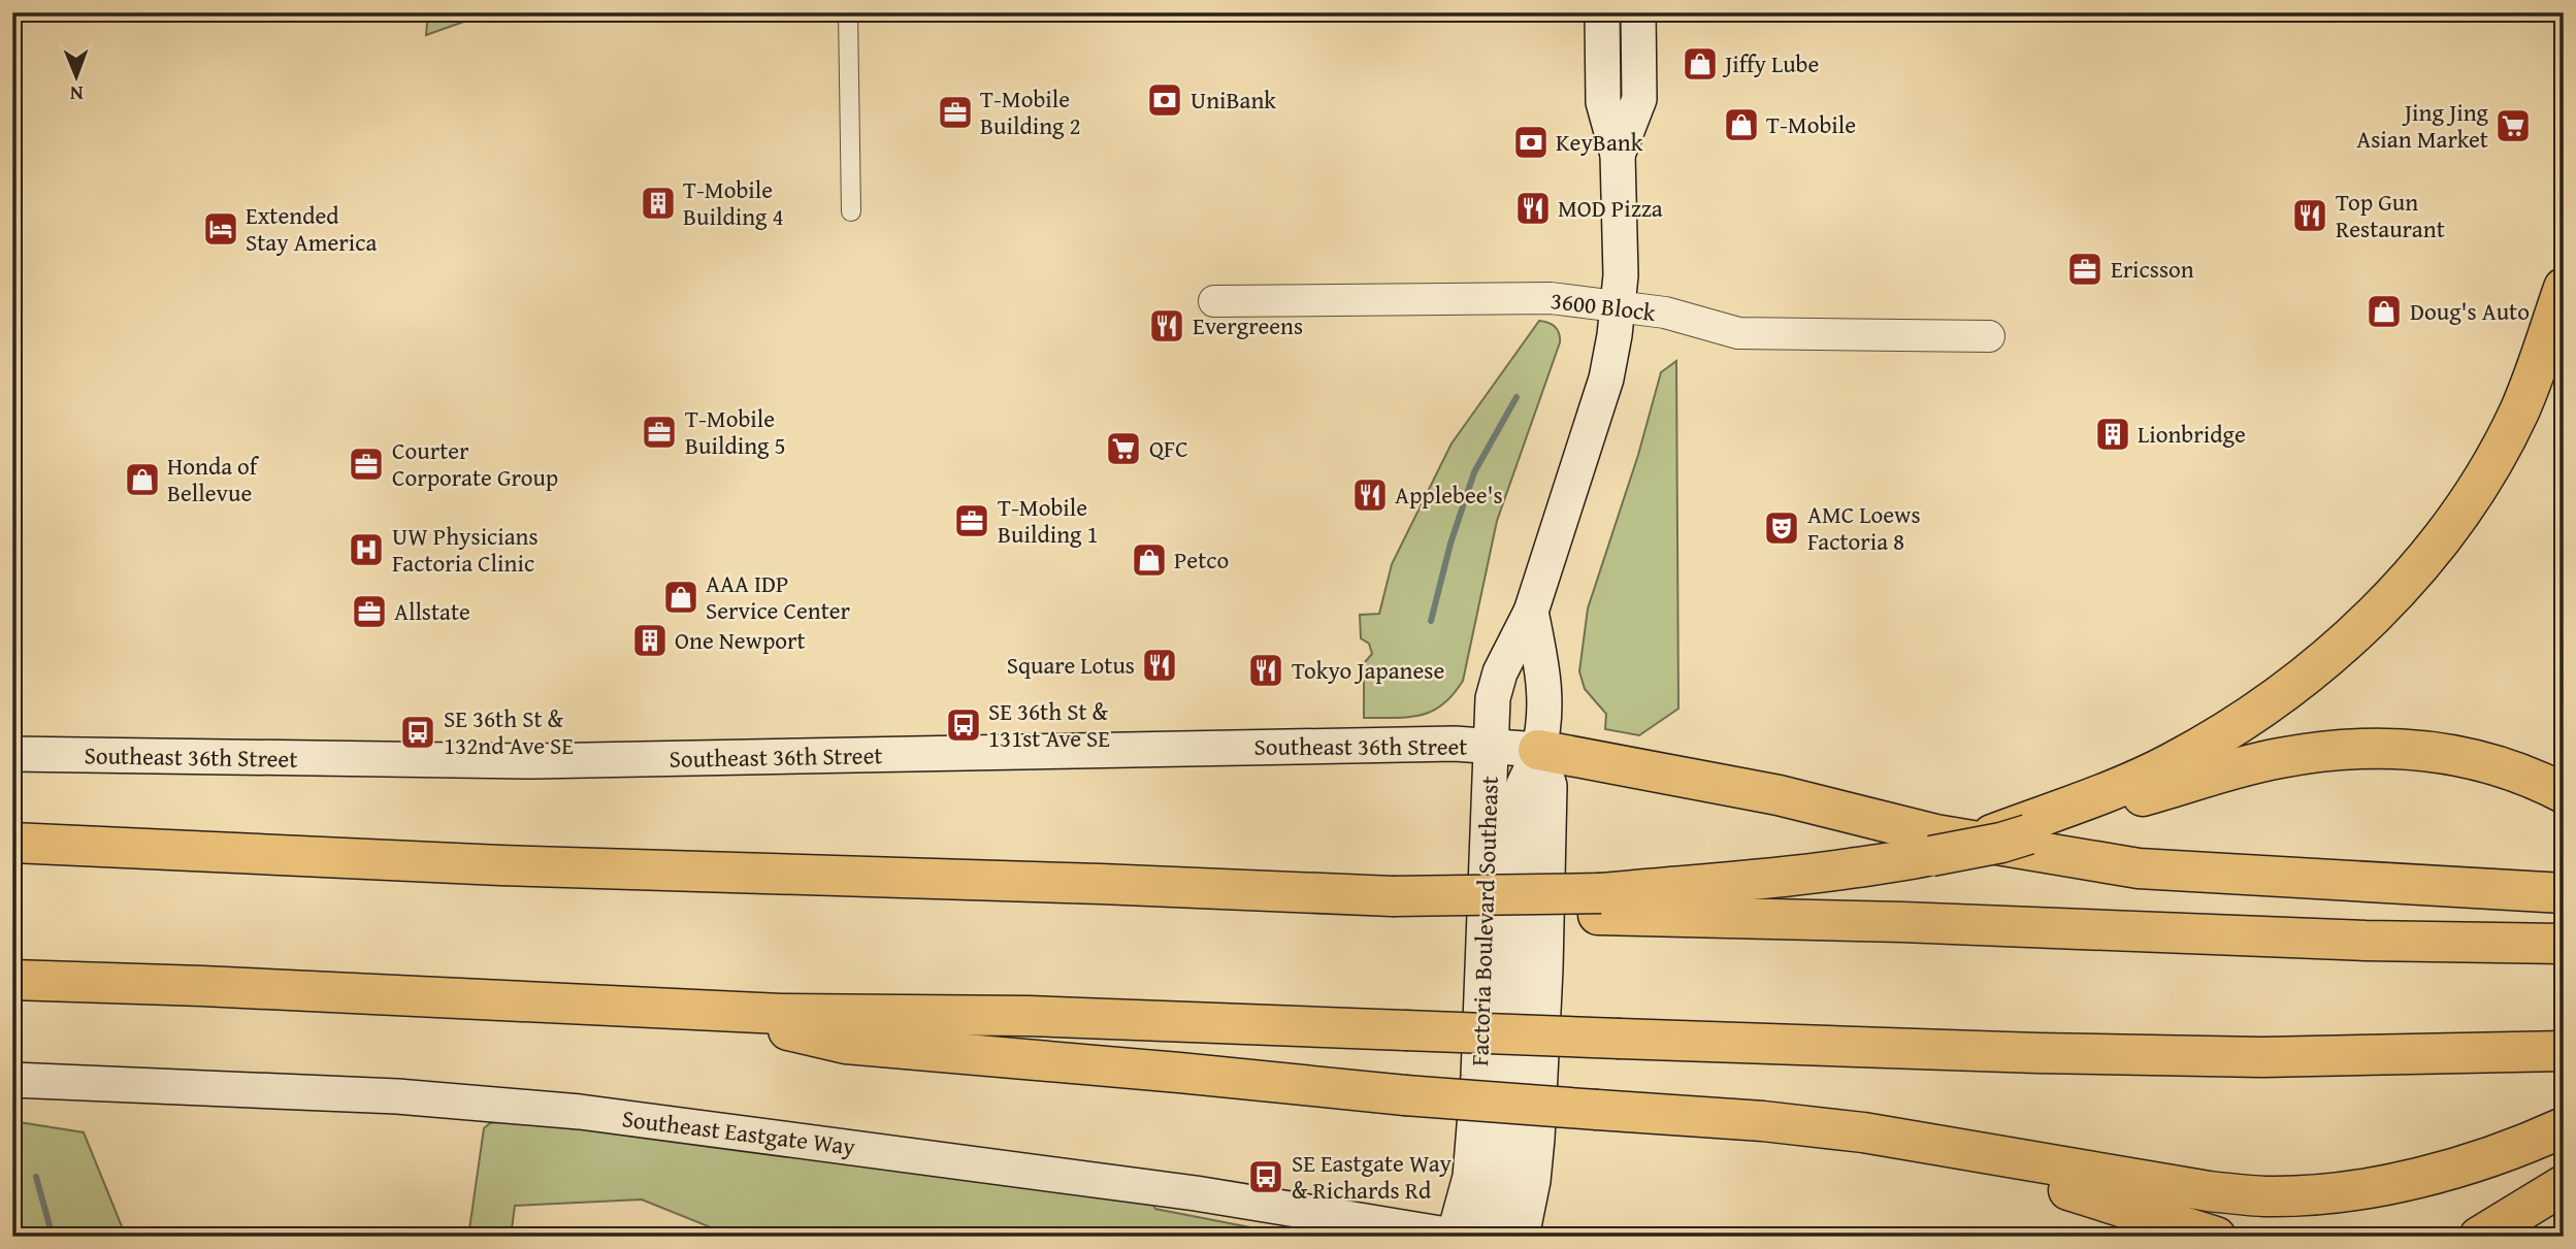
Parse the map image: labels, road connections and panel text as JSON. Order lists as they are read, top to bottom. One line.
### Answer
{"streets":{"main road":["Southeast 36th Street","Factoria Boulevard Southeast","Southeast Eastgate Way"],"street":["3600 Block"]},"crossings":[["3600 Block","Factoria Boulevard Southeast"],["Southeast 36th Street","Factoria Boulevard Southeast"],["Factoria Boulevard Southeast","Southeast Eastgate Way"]],"places":{"shop":["Jiffy Lube","T-Mobile","Doug's Auto","Honda of Bellevue","Petco","AAA IDP Service Center"],"bank":["UniBank","KeyBank"],"office":["T-Mobile Building 2","Ericsson","T-Mobile Building 5","Courter Corporate Group","T-Mobile Building 1","Allstate"],"supermarket":["Jing Jing Asian Market","QFC"],"building":["T-Mobile Building 4","Lionbridge","One Newport"],"restaurant":["MOD Pizza","Top Gun Restaurant","Evergreens","Applebee's","Square Lotus","Tokyo Japanese"],"hotel":["Extended Stay America"],"theatre":["AMC Loews Factoria 8"],"hospital":["UW Physicians Factoria Clinic"],"bus stop":["SE 36th St & 131st Ave SE","SE 36th St & 132nd Ave SE","SE Eastgate Way & Richards Rd"]},"north":"bottom"}
